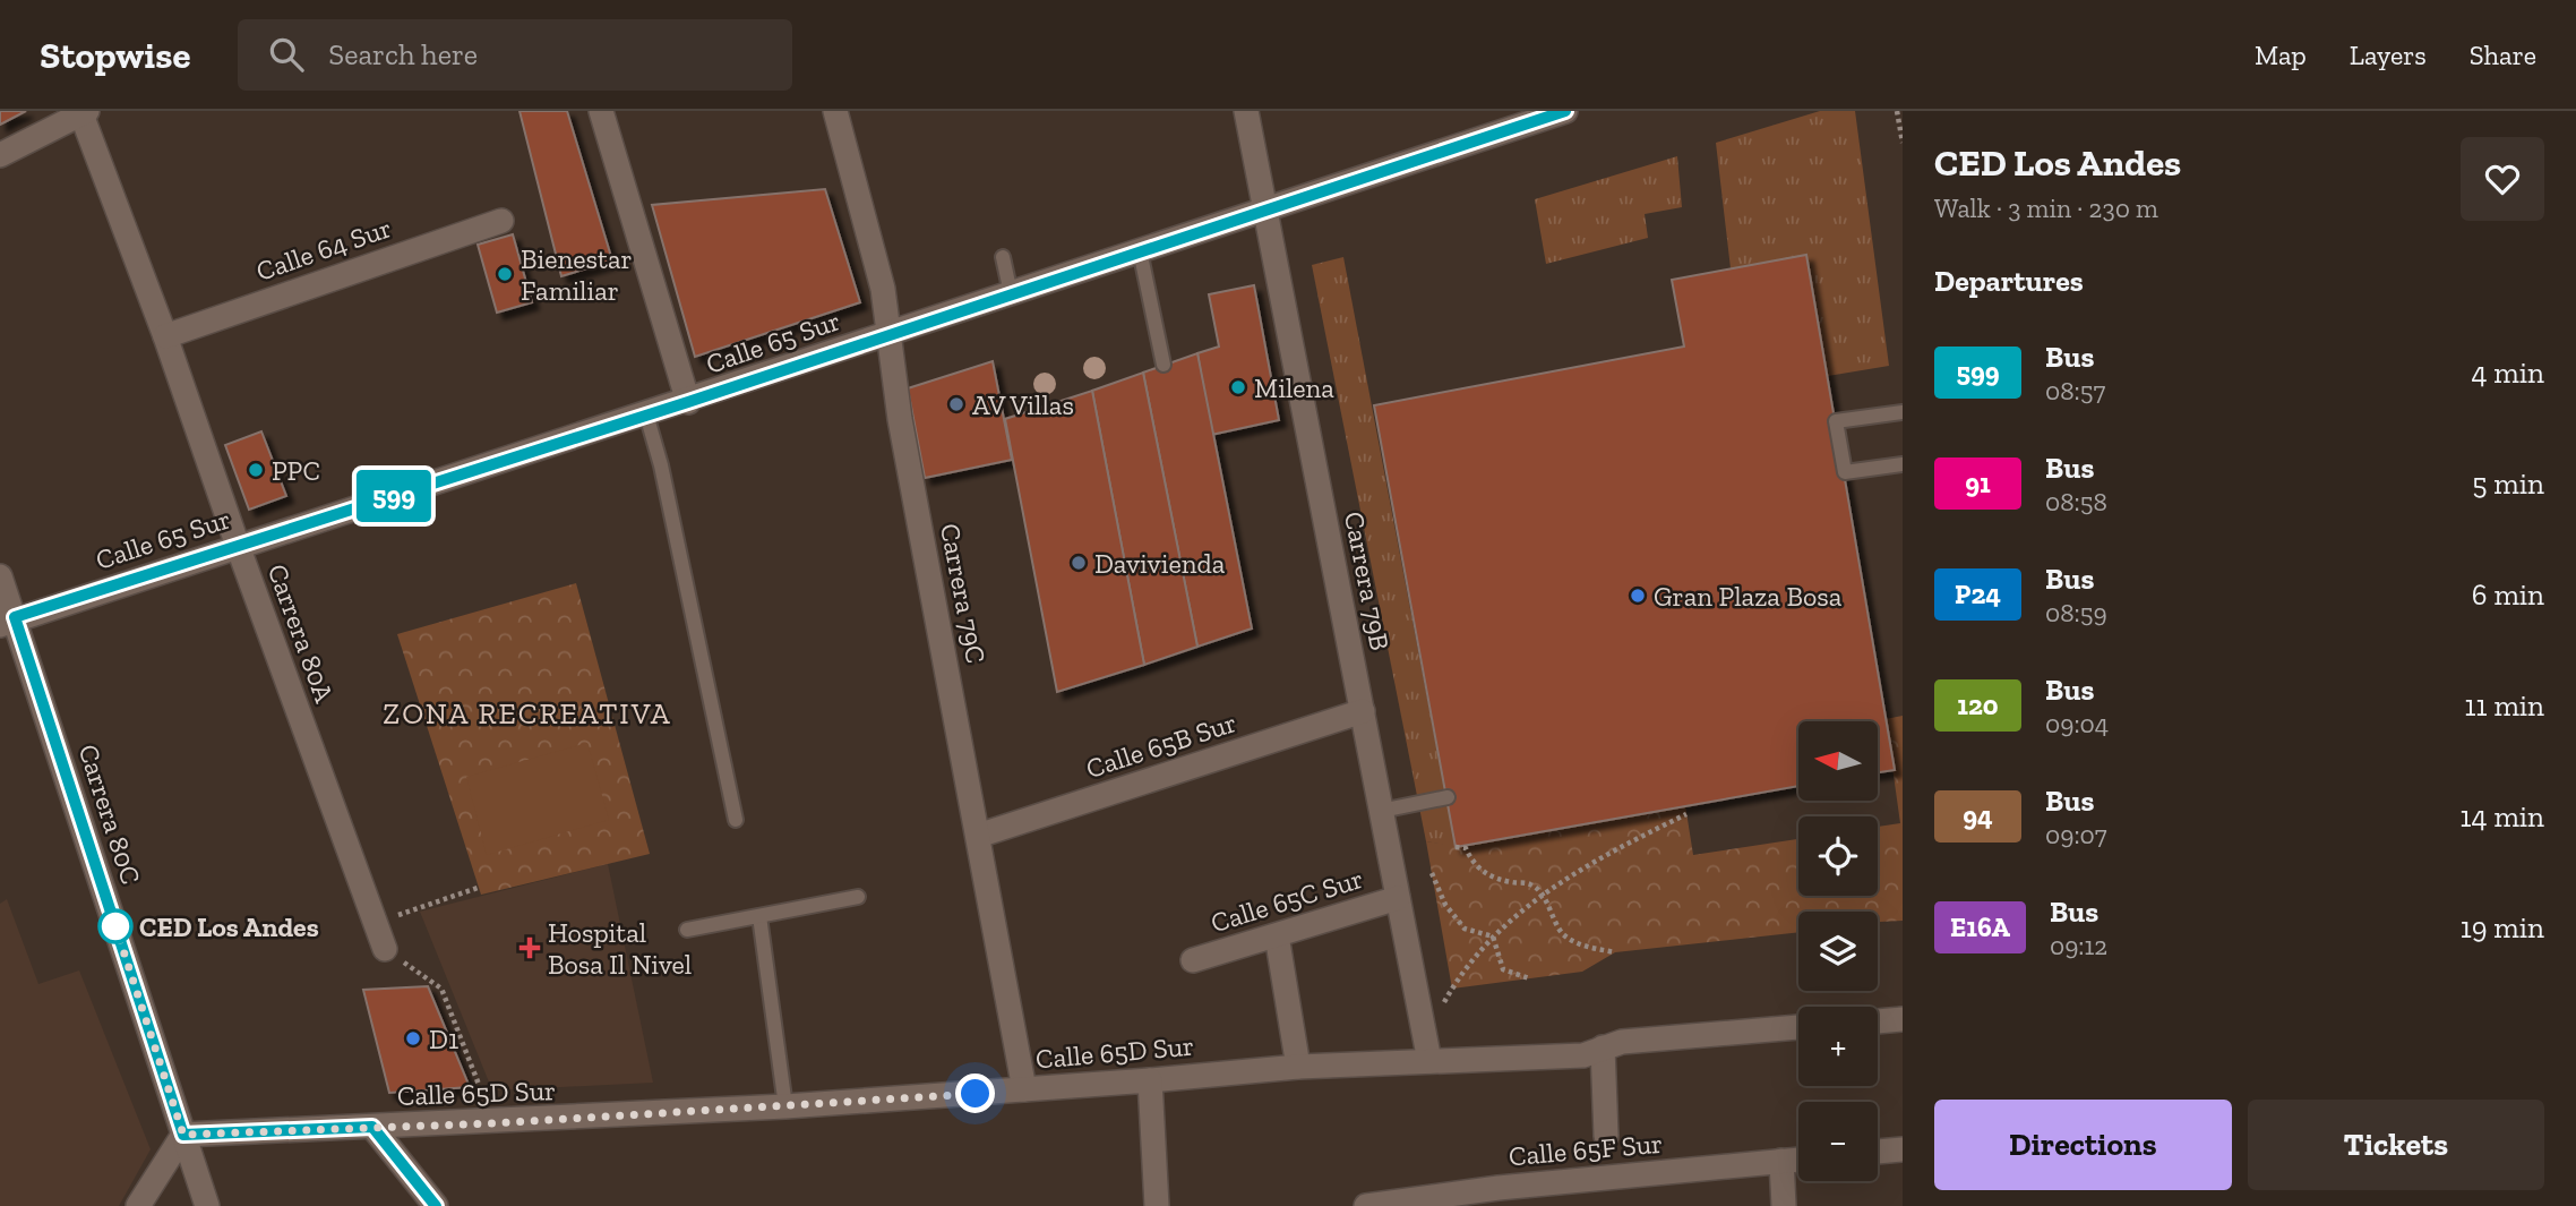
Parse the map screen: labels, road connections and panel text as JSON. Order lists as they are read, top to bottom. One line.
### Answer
{"streets":{"street":["Calle 64 Sur","Calle 65 Sur","Carrera 79B","Carrera 79C","Carrera 80A","Calle 65B Sur","Carrera 80C","Calle 65C Sur","Calle 65D Sur","Calle 65F Sur"]},"crossings":[["Calle 64 Sur","Carrera 80A"],["Calle 65 Sur","Carrera 79B"],["Calle 65 Sur","Carrera 79C"],["Calle 65 Sur","Carrera 80A"],["Calle 65 Sur","Carrera 80C"],["Carrera 79B","Calle 65B Sur"],["Carrera 79B","Calle 65C Sur"],["Carrera 79B","Calle 65D Sur"],["Carrera 79C","Calle 65B Sur"],["Carrera 79C","Calle 65D Sur"],["Carrera 80C","Calle 65D Sur"]],"districts":["ZONA RECREATIVA"],"places":{"other":["Bienestar Familiar","Milena","AV Villas","PPC","Davivienda","Gran Plaza Bosa","CED Los Andes","D1"],"health":["Hospital Bosa Il Nivel"]},"lines":["bus line 599"],"north":"left","page":{"header":"Stopwise","search":"Search here","nav":["Map","Layers","Share"],"on_map":"599","heading":[["CED Los Andes","Walk · 3 min · 230 m"],"Departures"],"list":[{"mark":"599","name":"Bus","note":"08:57","value":"4 min"},{"mark":"91","name":"Bus","note":"08:58","value":"5 min"},{"mark":"P24","name":"Bus","note":"08:59","value":"6 min"},{"mark":"120","name":"Bus","note":"09:04","value":"11 min"},{"mark":"94","name":"Bus","note":"09:07","value":"14 min"},{"mark":"E16A","name":"Bus","note":"09:12","value":"19 min"}],"map_buttons":["+","−"],"buttons":["Directions","Tickets"]}}
